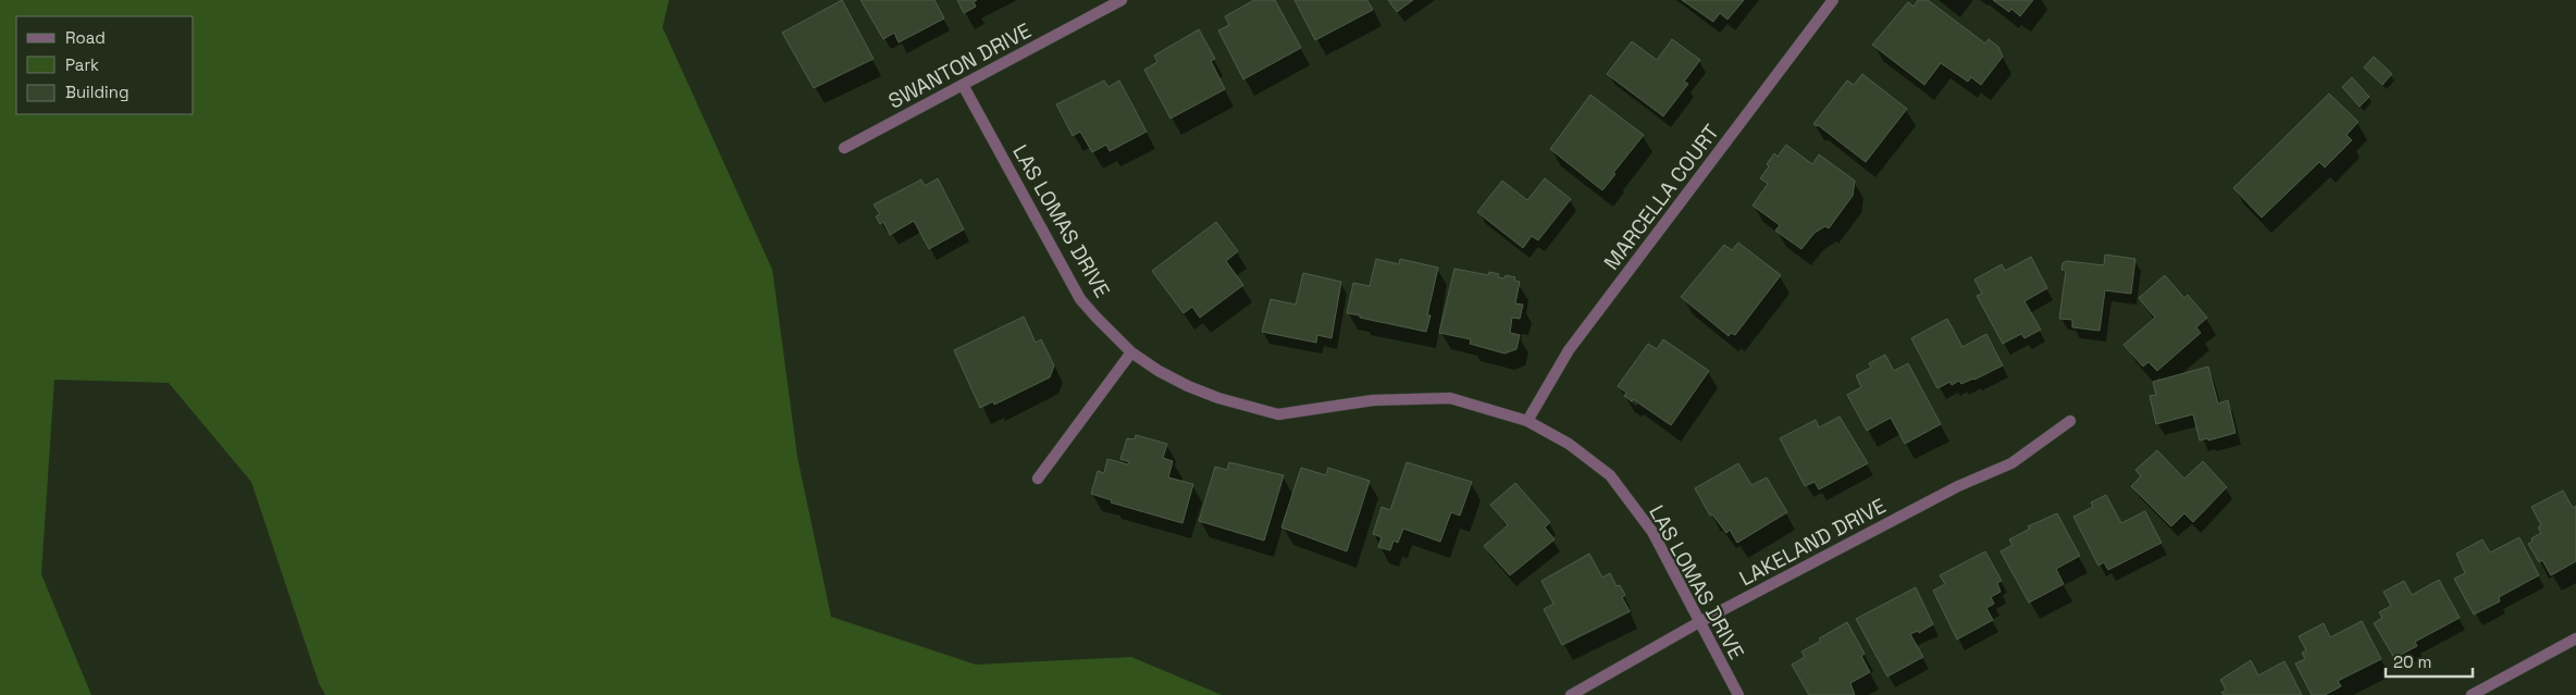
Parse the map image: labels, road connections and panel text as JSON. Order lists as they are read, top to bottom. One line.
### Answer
{"streets":{"street":["SWANTON DRIVE","MARCELLA COURT","LAS LOMAS DRIVE","LAKELAND DRIVE"]},"crossings":[["SWANTON DRIVE","LAS LOMAS DRIVE"],["MARCELLA COURT","LAS LOMAS DRIVE"],["LAS LOMAS DRIVE","LAKELAND DRIVE"]],"legend":["Road","Park","Building"],"scale_bar":"20 m"}
